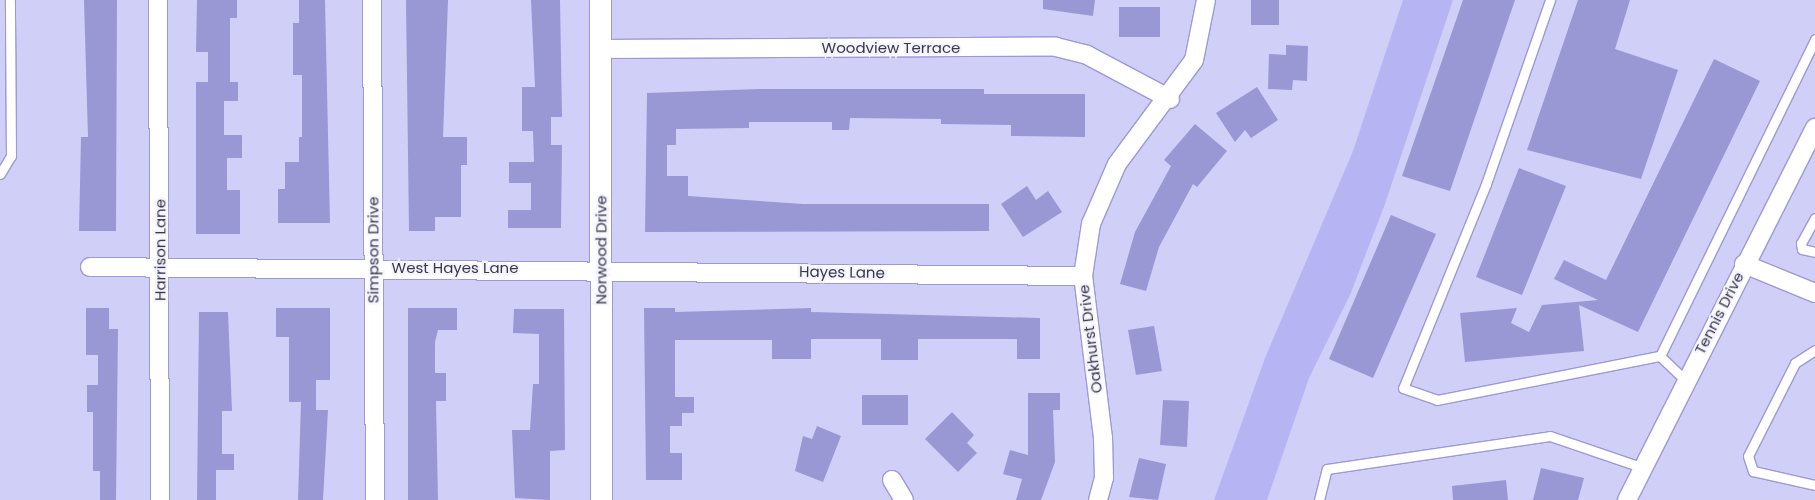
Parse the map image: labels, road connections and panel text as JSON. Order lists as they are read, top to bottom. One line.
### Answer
{"streets":{"street":["Woodview Terrace","Harrison Lane","Simpson Drive","Norwood Drive","West Hayes Lane","Hayes Lane","Tennis Drive","Oakhurst Drive"]},"crossings":[["Woodview Terrace","Norwood Drive"],["Woodview Terrace","Oakhurst Drive"],["Harrison Lane","West Hayes Lane"],["Simpson Drive","West Hayes Lane"],["Norwood Drive","West Hayes Lane"],["Norwood Drive","Hayes Lane"],["West Hayes Lane","Hayes Lane"],["Hayes Lane","Oakhurst Drive"]]}
